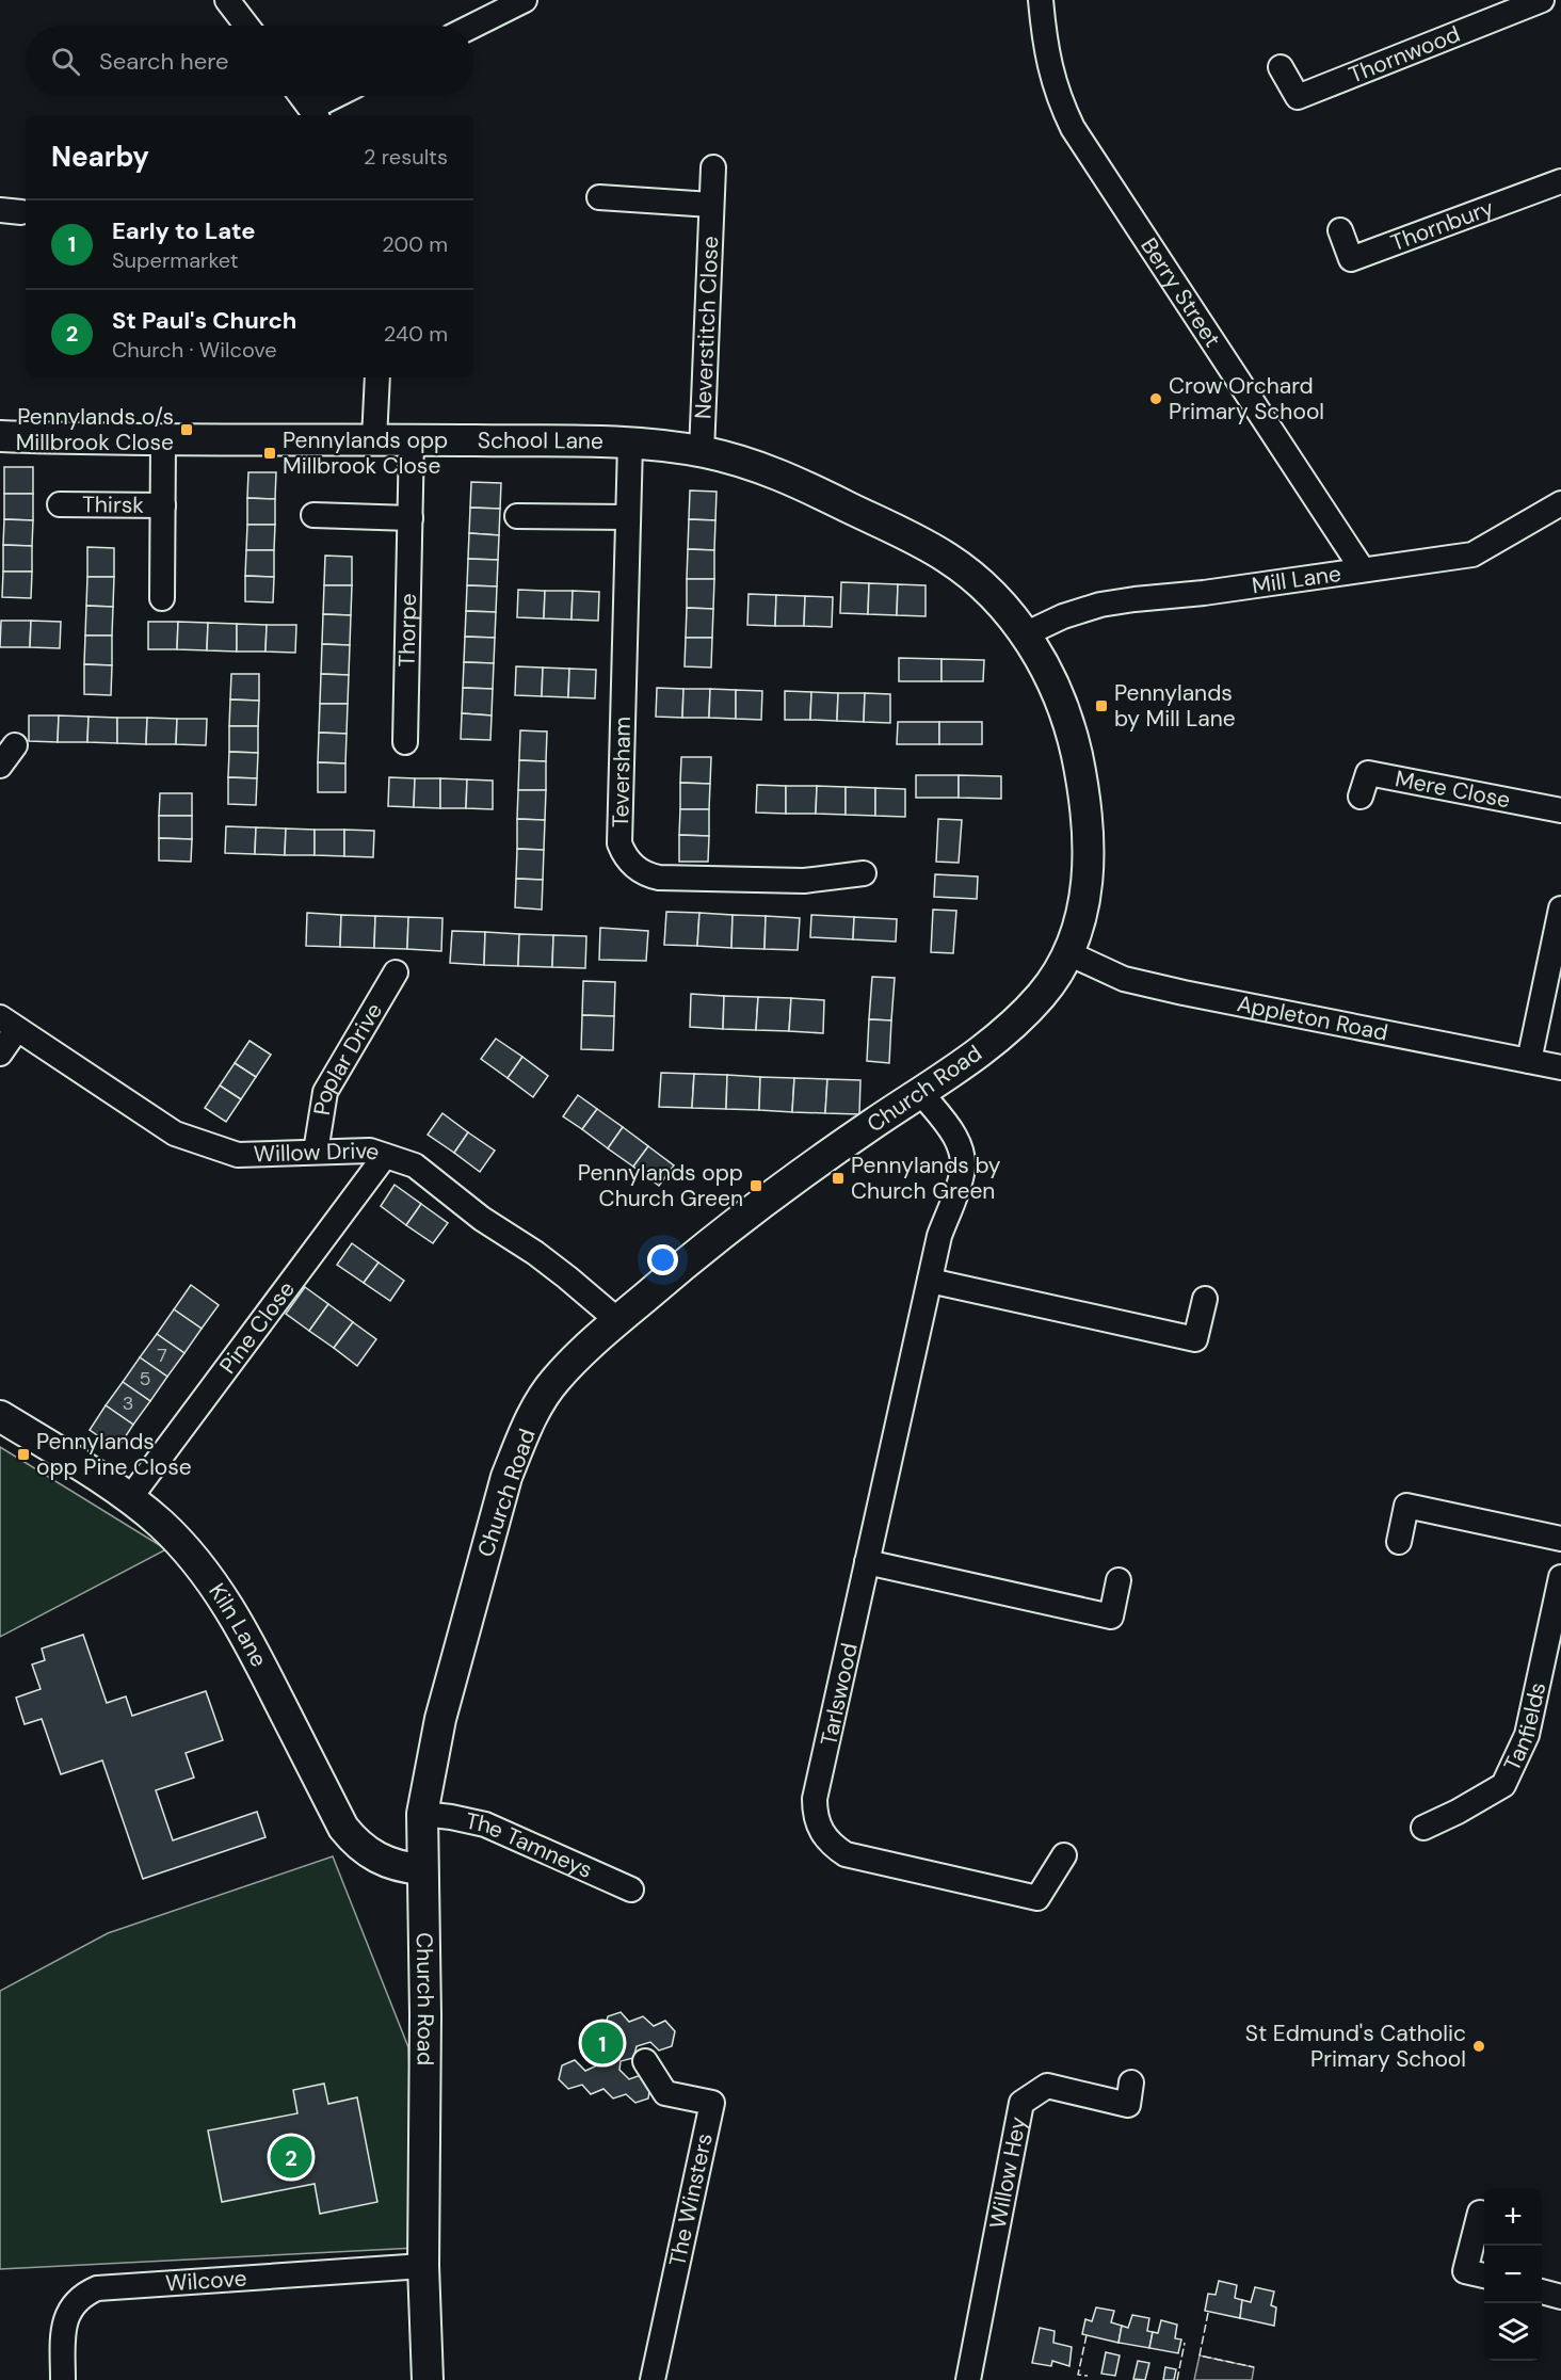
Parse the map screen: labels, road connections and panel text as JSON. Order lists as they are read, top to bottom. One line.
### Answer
{"streets":{"street":["Thornwood","Thornbury","Berry Street","Neverstitch Close","School Lane","Thirsk","Mill Lane","Thorpe","Teversham","Mere Close","Appleton Road","Poplar Drive","Church Road","Willow Drive","Pine Close","Kiln Lane","Tarlswood","Tanfields","The Tamneys","Willow Hey","The Winsters","Wilcove"]},"crossings":[["Berry Street","Mill Lane"],["Neverstitch Close","School Lane"],["School Lane","Thirsk"],["School Lane","Mill Lane"],["School Lane","Thorpe"],["School Lane","Teversham"],["School Lane","Church Road"],["Mill Lane","Church Road"],["Appleton Road","Church Road"],["Poplar Drive","Willow Drive"],["Church Road","Willow Drive"],["Church Road","Kiln Lane"],["Church Road","Tarlswood"],["Church Road","The Tamneys"],["Church Road","Wilcove"],["Willow Drive","Pine Close"],["Pine Close","Kiln Lane"]],"places":{"other":["Crow Orchard Primary School","St Edmund's Catholic Primary School"],"transit":["Pennylands o/s Millbrook Close","Pennylands opp Millbrook Close","Pennylands by Mill Lane","Pennylands by Church Green","Pennylands opp Church Green","Pennylands opp Pine Close"]},"house_numbers":["7","5","3"],"page":{"search":"Search here","heading":["Nearby","2 results"],"list":[{"mark":"1","name":"Early to Late","note":"Supermarket","value":"200 m"},{"mark":"2","name":"St Paul's Church","note":"Church · Wilcove","value":"240 m"}],"pins":["1","2"],"map_buttons":["+","−"]}}
